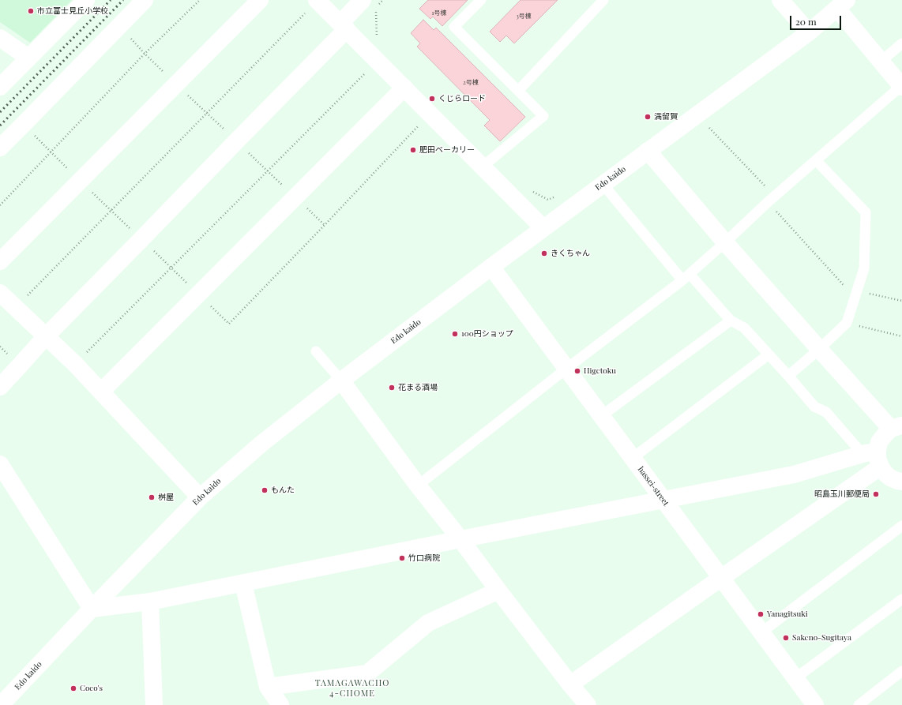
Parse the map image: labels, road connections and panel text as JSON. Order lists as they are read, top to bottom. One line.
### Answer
{"streets":{"street":["Edo kaido","hassei-street"]},"crossings":[["Edo kaido","hassei-street"]],"districts":["TAMAGAWACHO 4-CHOME"],"places":["市立富士見丘小学校","くじらロード","満留賀","肥田ベーカリー","きくちゃん","100円ショップ","Higetoku","花まる酒場","もんた","昭島玉川郵便局","桝屋","竹口病院","Yanagitsuki","Sakeno-Sugitaya","Coco's"],"house_numbers":["1号棟","3号棟","2号棟"],"scale_bar":"20 m"}
